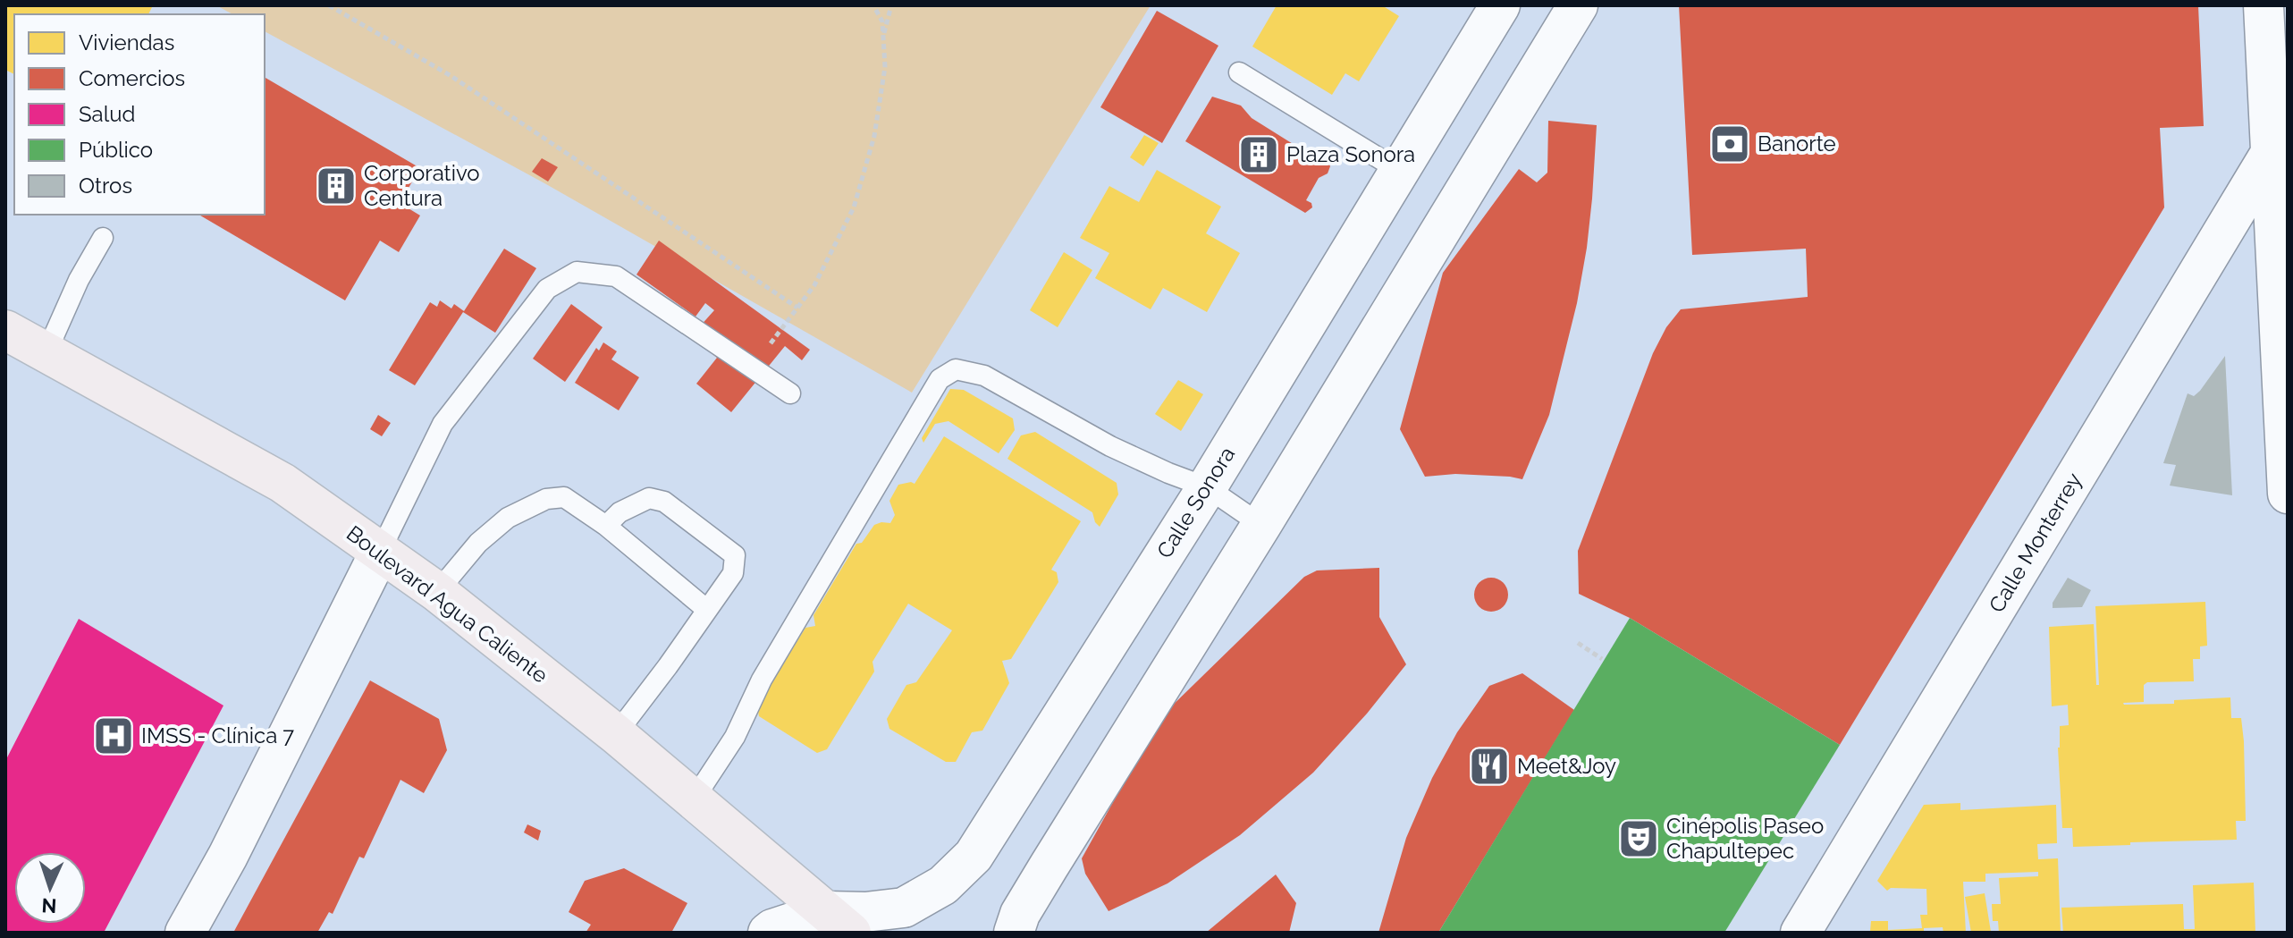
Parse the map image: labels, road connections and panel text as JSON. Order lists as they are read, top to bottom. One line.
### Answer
{"streets":{"main road":["Boulevard Agua Caliente"],"street":["Calle Sonora","Calle Monterrey"]},"crossings":[["Calle Sonora","Boulevard Agua Caliente"]],"places":{"bank":["Banorte"],"building":["Plaza Sonora","Corporativo Centura"],"hospital":["IMSS - Clínica 7"],"restaurant":["Meet&Joy"],"theatre":["Cinépolis Paseo Chapultepec"]},"legend":["Viviendas","Comercios","Salud","Público","Otros"],"north":"bottom"}
